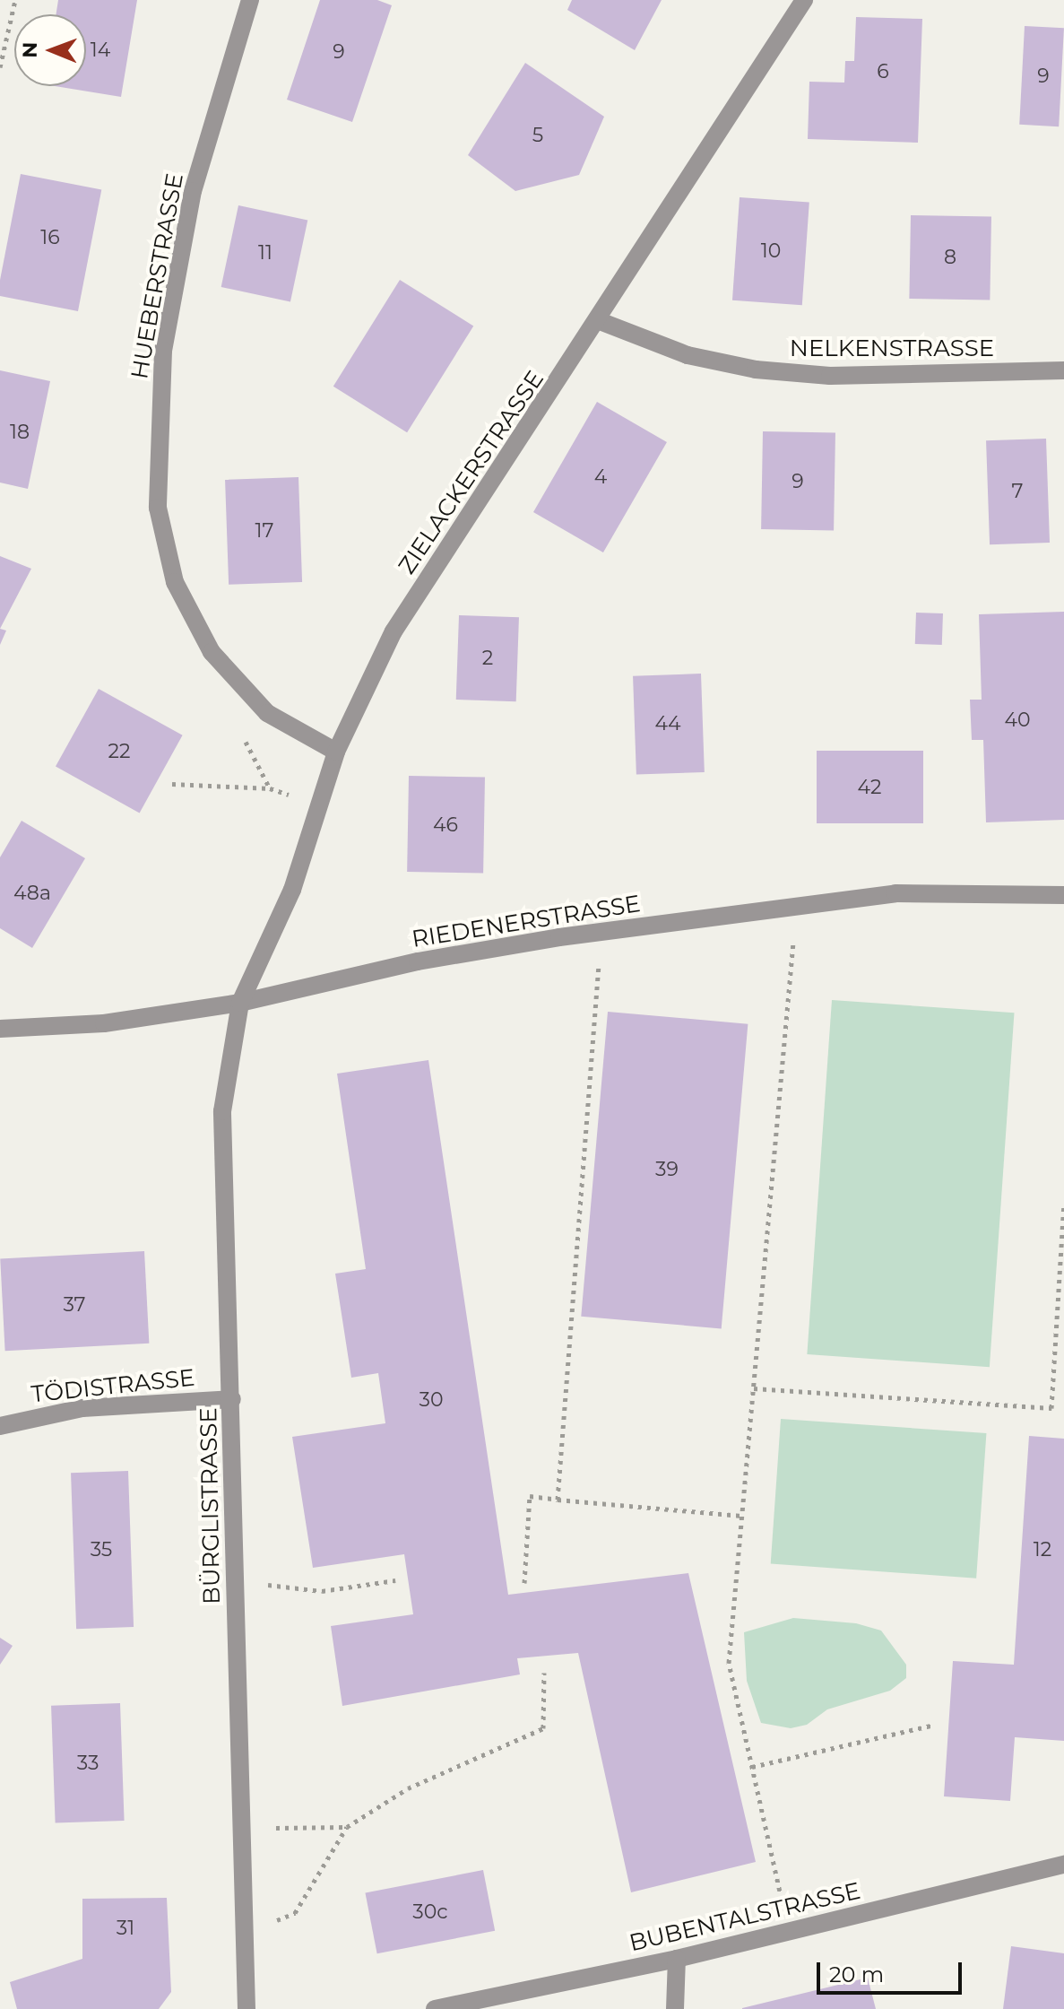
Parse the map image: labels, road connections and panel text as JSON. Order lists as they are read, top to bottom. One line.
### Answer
{"streets":{"street":["HUEBERSTRASSE","NELKENSTRASSE","ZIELACKERSTRASSE","RIEDENERSTRASSE","TÖDISTRASSE","BÜRGLISTRASSE","BUBENTALSTRASSE"]},"crossings":[["HUEBERSTRASSE","ZIELACKERSTRASSE"],["NELKENSTRASSE","ZIELACKERSTRASSE"],["ZIELACKERSTRASSE","RIEDENERSTRASSE"],["ZIELACKERSTRASSE","BÜRGLISTRASSE"],["RIEDENERSTRASSE","BÜRGLISTRASSE"],["TÖDISTRASSE","BÜRGLISTRASSE"]],"house_numbers":["14","9","6","9","5","16","10","11","8","18","4","9","7","17","2","40","44","22","42","46","48a","39","37","30","35","12","33","30c","31"],"scale_bar":"20 m","north":"left"}
